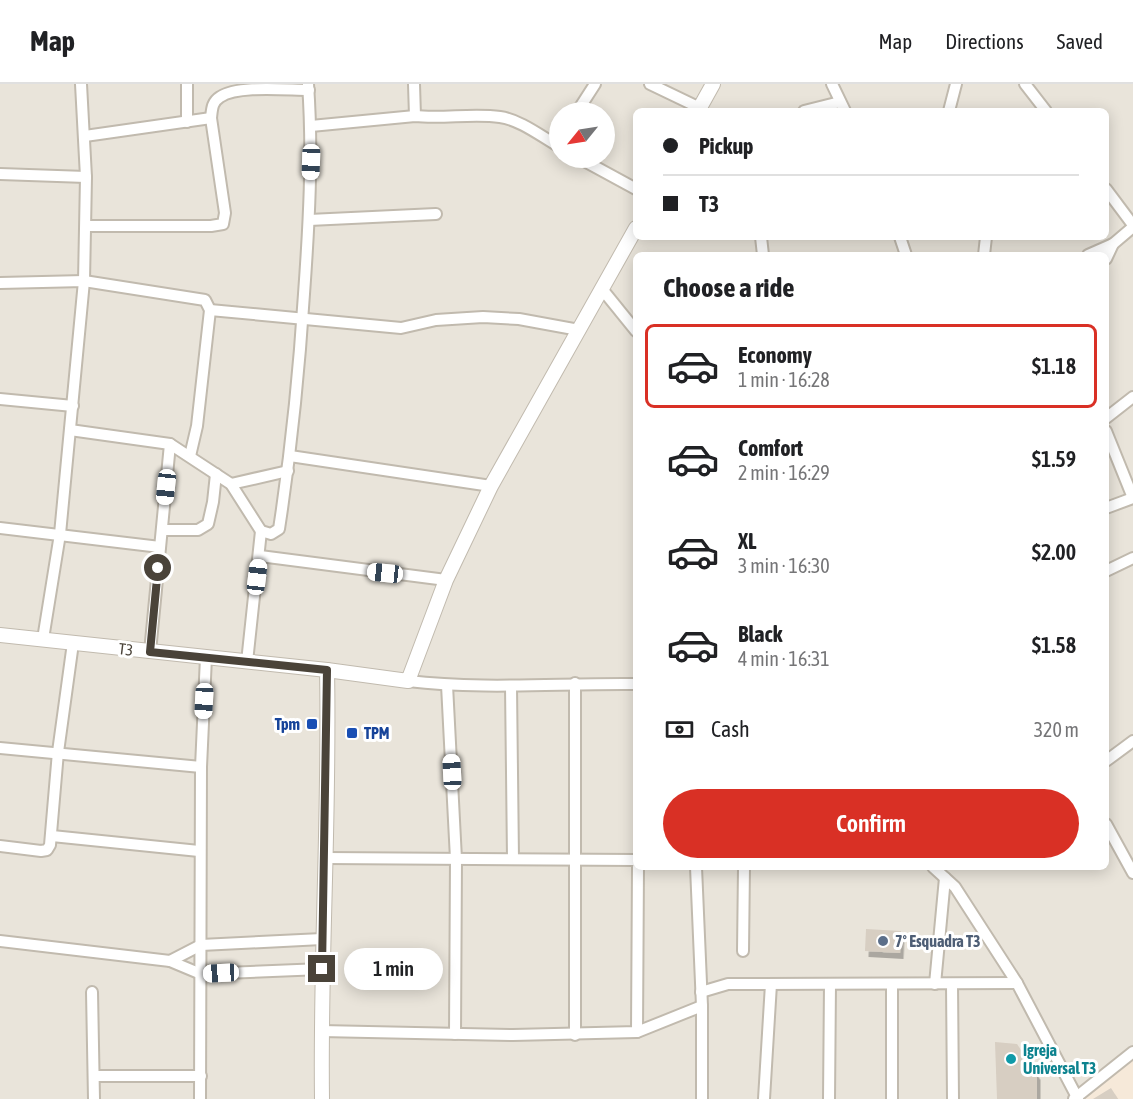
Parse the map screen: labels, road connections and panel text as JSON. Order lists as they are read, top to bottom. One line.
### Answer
{"streets":{"street":["T3"]},"places":{"transit":["Tpm","TPM"],"other":["7° Esquadra T3","Igreja Universal T3"]},"north":"bottom left","page":{"header":"Map","nav":["Map","Directions","Saved"],"banner":["Pickup","T3"],"heading":"Choose a ride","list":[{"name":"Economy","note":"1 min · 16:28","value":"$1.18"},{"name":"Comfort","note":"2 min · 16:29","value":"$1.59"},{"name":"XL","note":"3 min · 16:30","value":"$2.00"},{"name":"Black","note":"4 min · 16:31","value":"$1.58"}],"pay":["Cash","320 m"],"buttons":"Confirm","bubble":"1 min"}}
